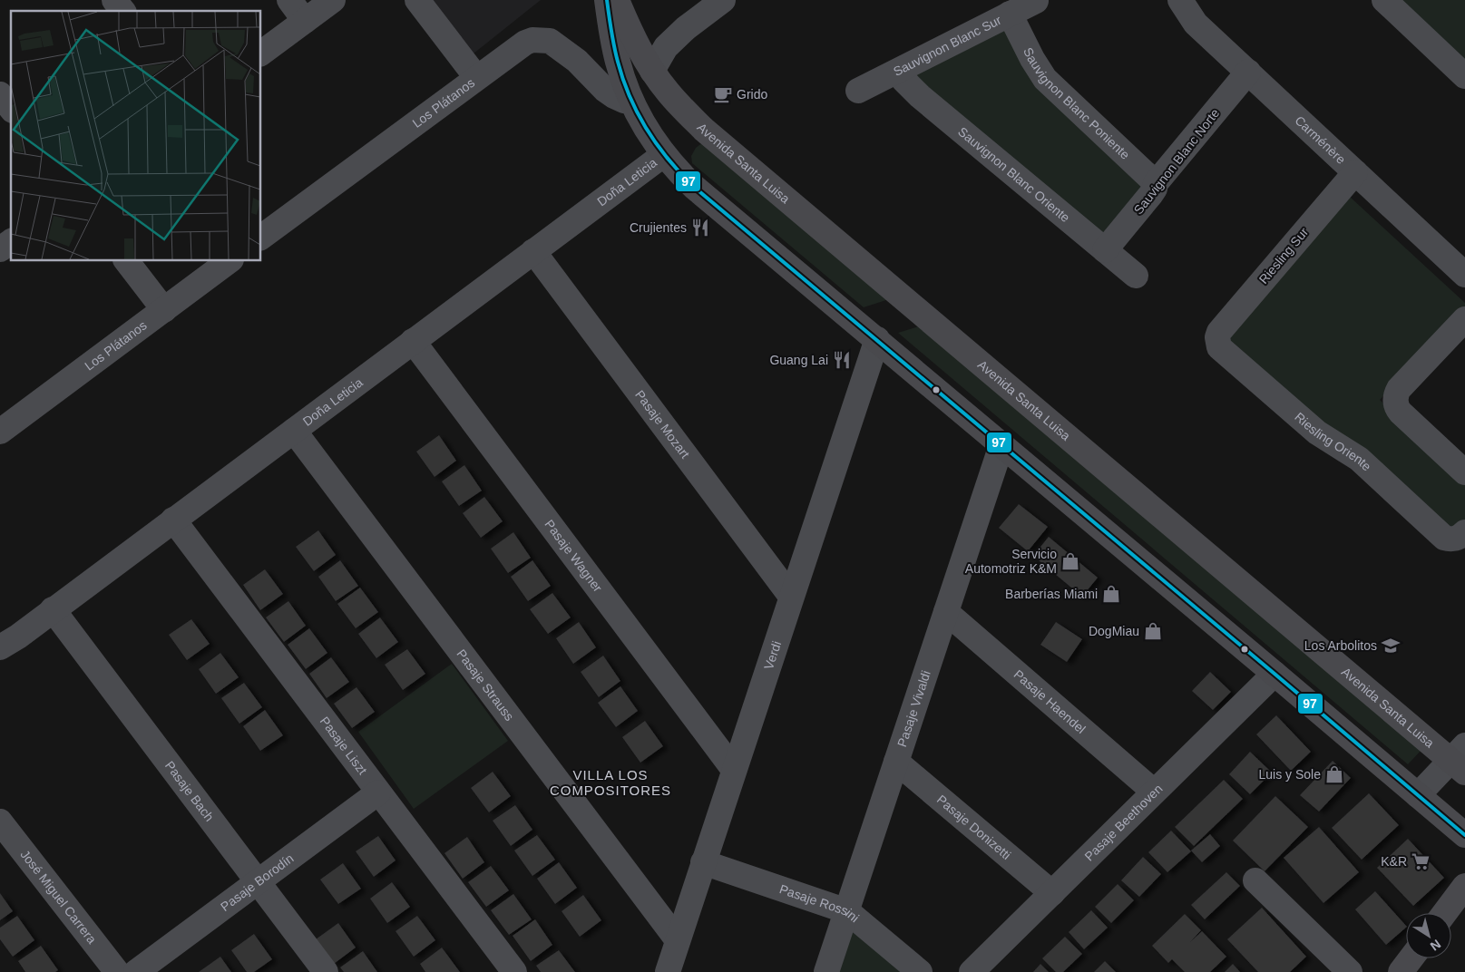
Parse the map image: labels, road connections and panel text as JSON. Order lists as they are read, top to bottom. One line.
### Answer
{"streets":{"main road":["Avenida Santa Luisa"],"street":["Sauvignon Blanc Sur","Los Plátanos","Sauvignon Blanc Poniente","Carménère","Sauvignon Blanc Norte","Sauvignon Blanc Oriente","Doña Leticia","Riesling Sur","Pasaje Mozart","Riesling Oriente","Pasaje Wagner","Verdi","Pasaje Strauss","Pasaje Haendel","Pasaje Vivaldi","Pasaje Liszt","Pasaje Bach","Pasaje Beethoven","Pasaje Donizetti","Pasaje Borodín","José Miguel Carrera","Pasaje Rossini"]},"crossings":[["Sauvignon Blanc Sur","Sauvignon Blanc Poniente"],["Sauvignon Blanc Sur","Sauvignon Blanc Oriente"],["Sauvignon Blanc Poniente","Sauvignon Blanc Norte"],["Carménère","Sauvignon Blanc Norte"],["Carménère","Riesling Sur"],["Sauvignon Blanc Norte","Sauvignon Blanc Oriente"],["Doña Leticia","Pasaje Mozart"],["Doña Leticia","Pasaje Wagner"],["Doña Leticia","Pasaje Strauss"],["Doña Leticia","Pasaje Liszt"],["Doña Leticia","Pasaje Bach"],["Riesling Sur","Riesling Oriente"],["Pasaje Mozart","Verdi"],["Pasaje Wagner","Verdi"],["Verdi","Pasaje Strauss"],["Verdi","Pasaje Rossini"],["Pasaje Haendel","Pasaje Vivaldi"],["Pasaje Haendel","Pasaje Beethoven"],["Pasaje Vivaldi","Pasaje Donizetti"],["Pasaje Vivaldi","Pasaje Rossini"],["Pasaje Liszt","Pasaje Borodín"],["Pasaje Bach","Pasaje Borodín"],["Pasaje Beethoven","Pasaje Donizetti"]],"districts":["VILLA LOS COMPOSITORES"],"places":{"cafe":["Grido"],"restaurant":["Crujientes","Guang Lai"],"shop":["Servicio Automotriz K&M","Barberías Miami","DogMiau","Luis y Sole"],"school or university":["Los Arbolitos"],"supermarket":["K&R"]},"lines":["transit line 97"],"north":"bottom right"}
